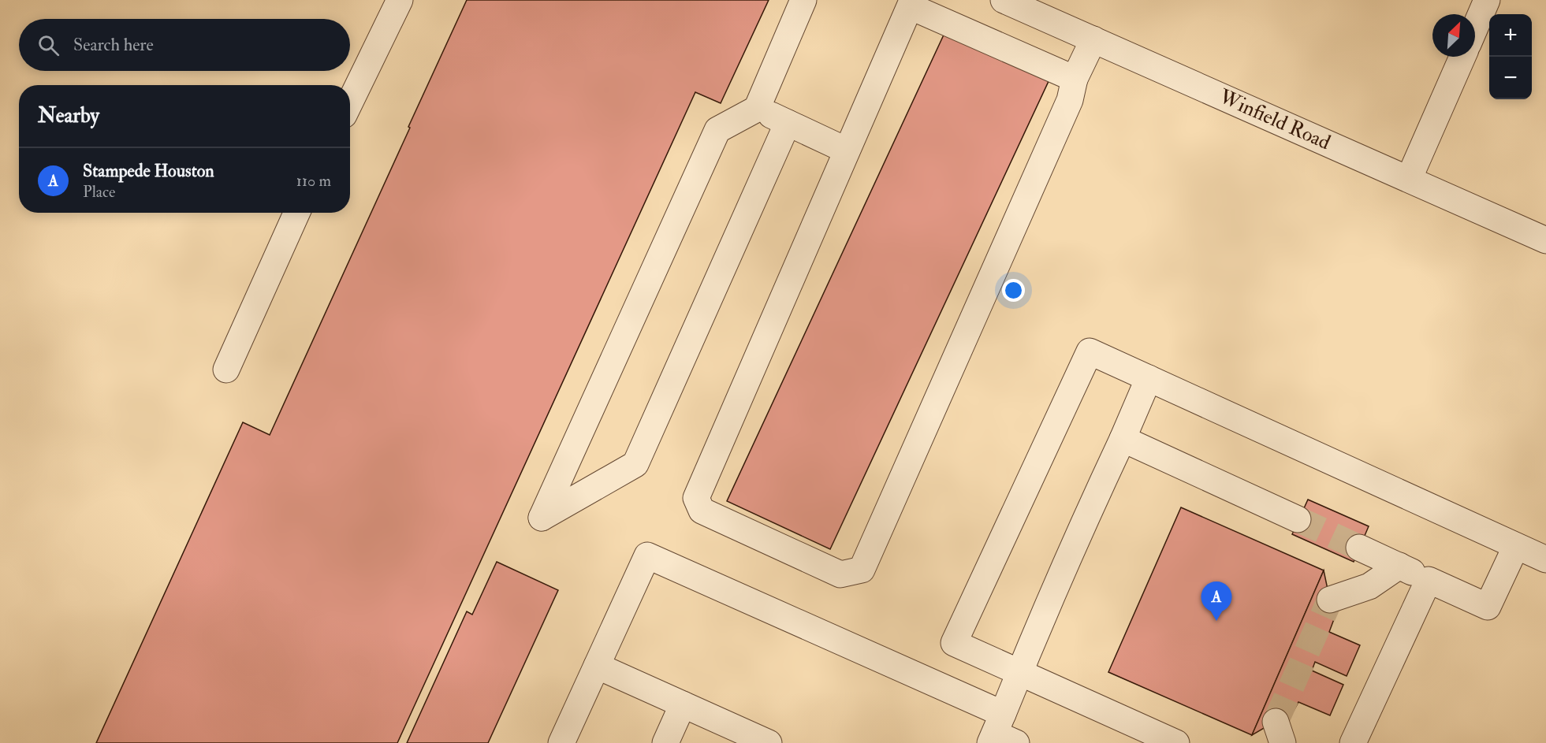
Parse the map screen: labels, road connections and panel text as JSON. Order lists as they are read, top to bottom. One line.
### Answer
{"streets":{"street":["Winfield Road"]},"north":"top right","page":{"map_buttons":["+","−"],"search":"Search here","heading":"Nearby","list":[{"mark":"A","name":"Stampede Houston","note":"Place","value":"110 m"}],"pins":"A"}}
